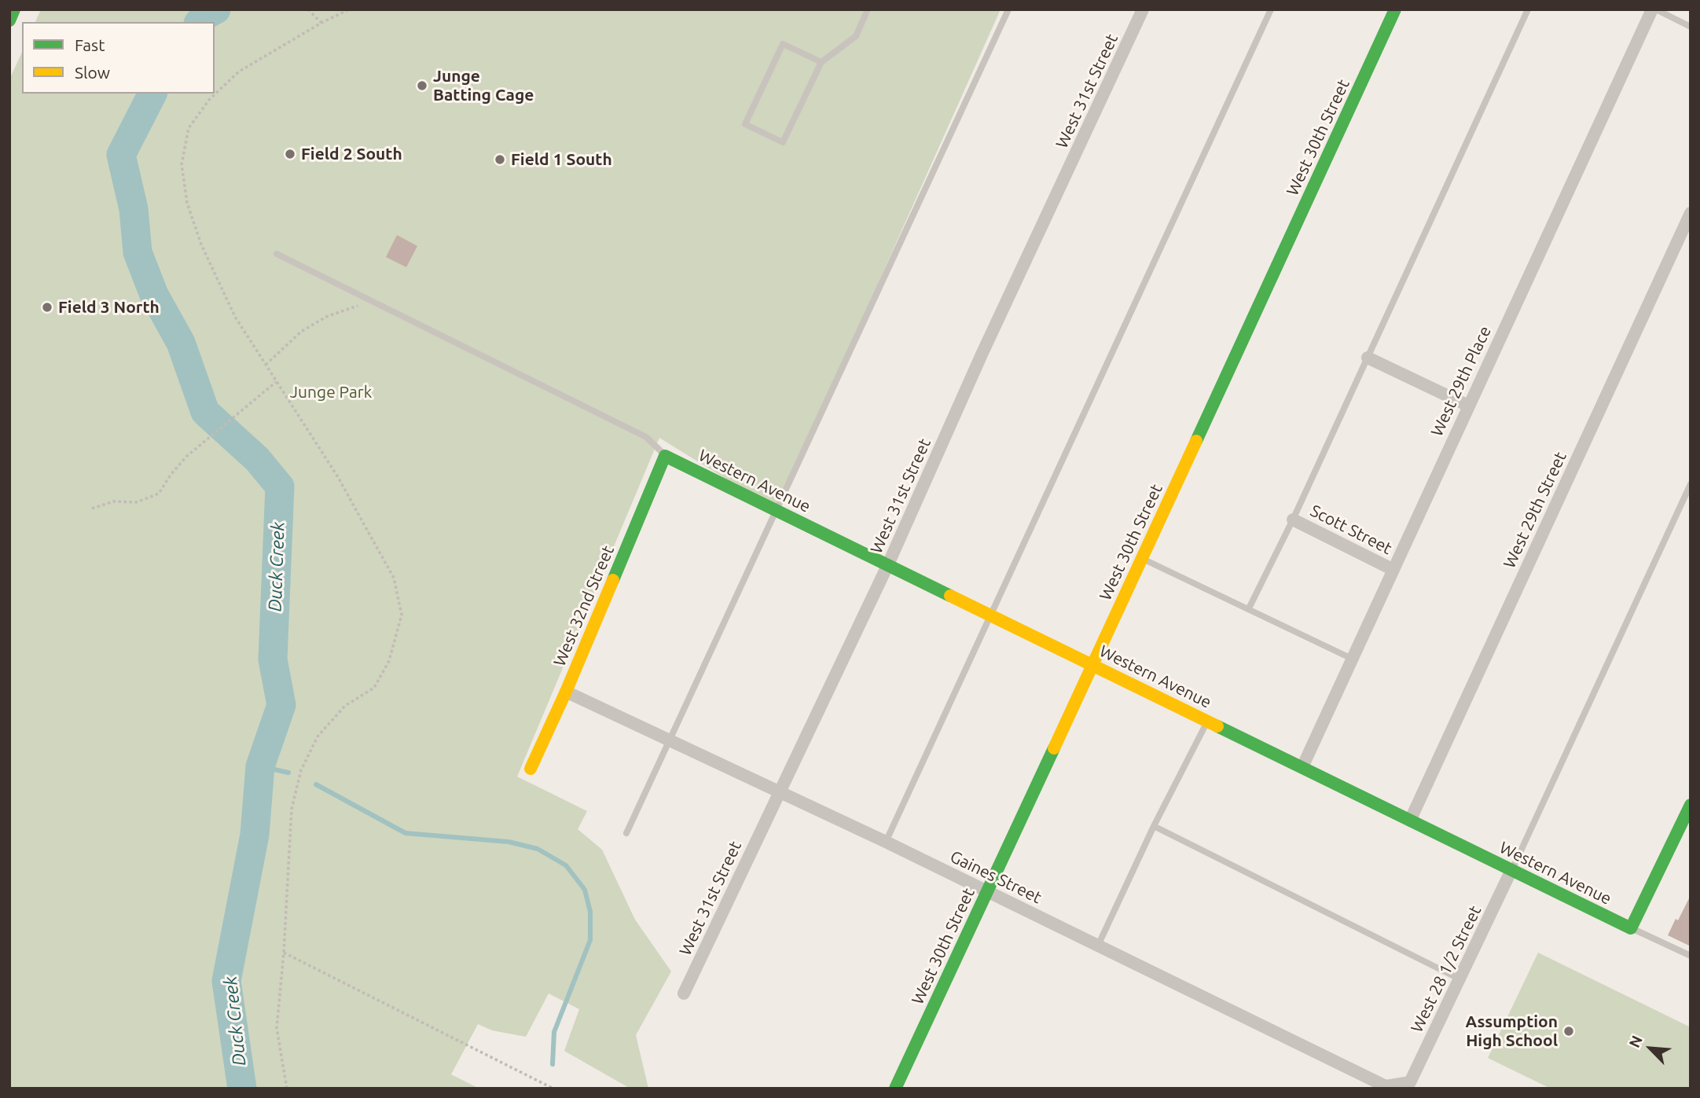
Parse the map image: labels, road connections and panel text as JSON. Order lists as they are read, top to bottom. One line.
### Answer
{"streets":{"street":["West 31st Street","West 30th Street","West 29th Place","Western Avenue","West 29th Street","Scott Street","West 32nd Street","Gaines Street","West 28 1/2 Street"]},"crossings":[["West 31st Street","Western Avenue"],["West 31st Street","Gaines Street"],["West 30th Street","Western Avenue"],["West 30th Street","Gaines Street"],["West 29th Place","Western Avenue"],["West 29th Place","Scott Street"],["Western Avenue","West 29th Street"],["Western Avenue","West 32nd Street"],["Western Avenue","West 28 1/2 Street"],["West 32nd Street","Gaines Street"],["Gaines Street","West 28 1/2 Street"]],"water":["Duck Creek"],"parks":["Junge Park"],"places":["Junge Batting Cage","Field 2 South","Field 1 South","Field 3 North","Assumption High School"],"legend":["Fast","Slow"],"north":"top left"}
